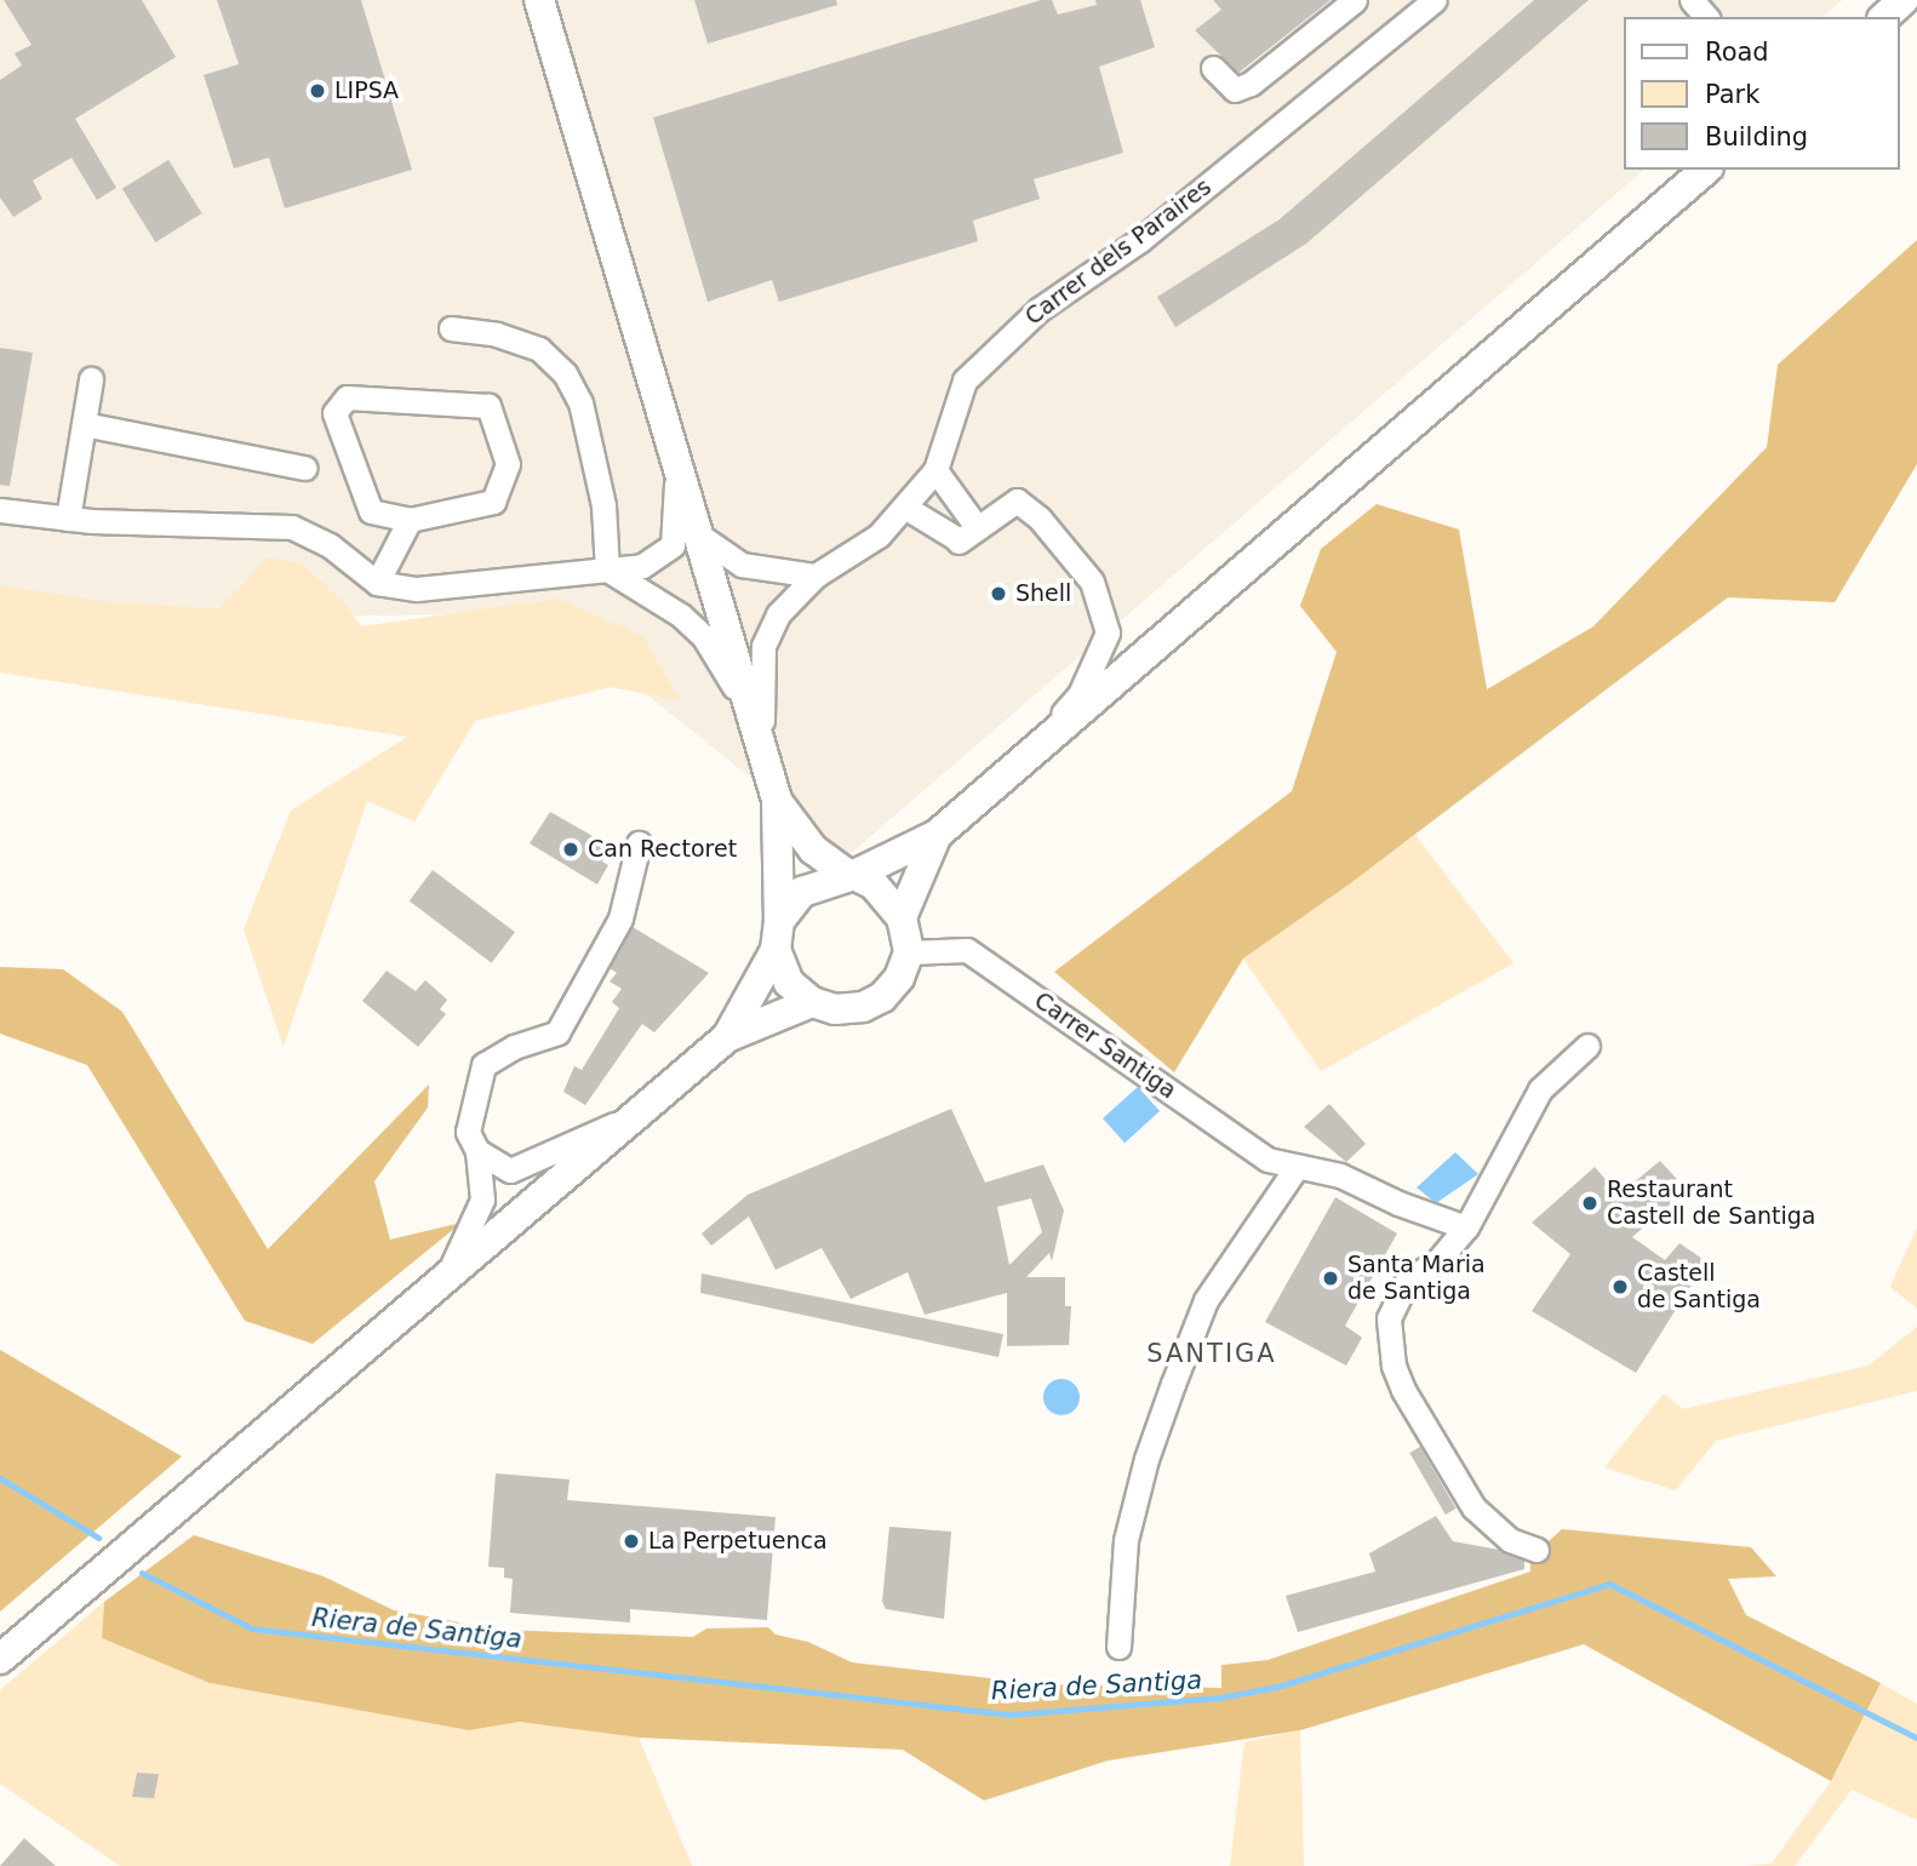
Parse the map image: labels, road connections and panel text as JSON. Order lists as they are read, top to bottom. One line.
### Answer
{"streets":{"street":["Carrer dels Paraires","Carrer Santiga"]},"districts":["SANTIGA"],"water":["Riera de Santiga"],"places":["LIPSA","Shell","Can Rectoret","Restaurant Castell de Santiga","Santa Maria de Santiga","Castell de Santiga","La Perpetuenca"],"legend":["Road","Park","Building"]}
